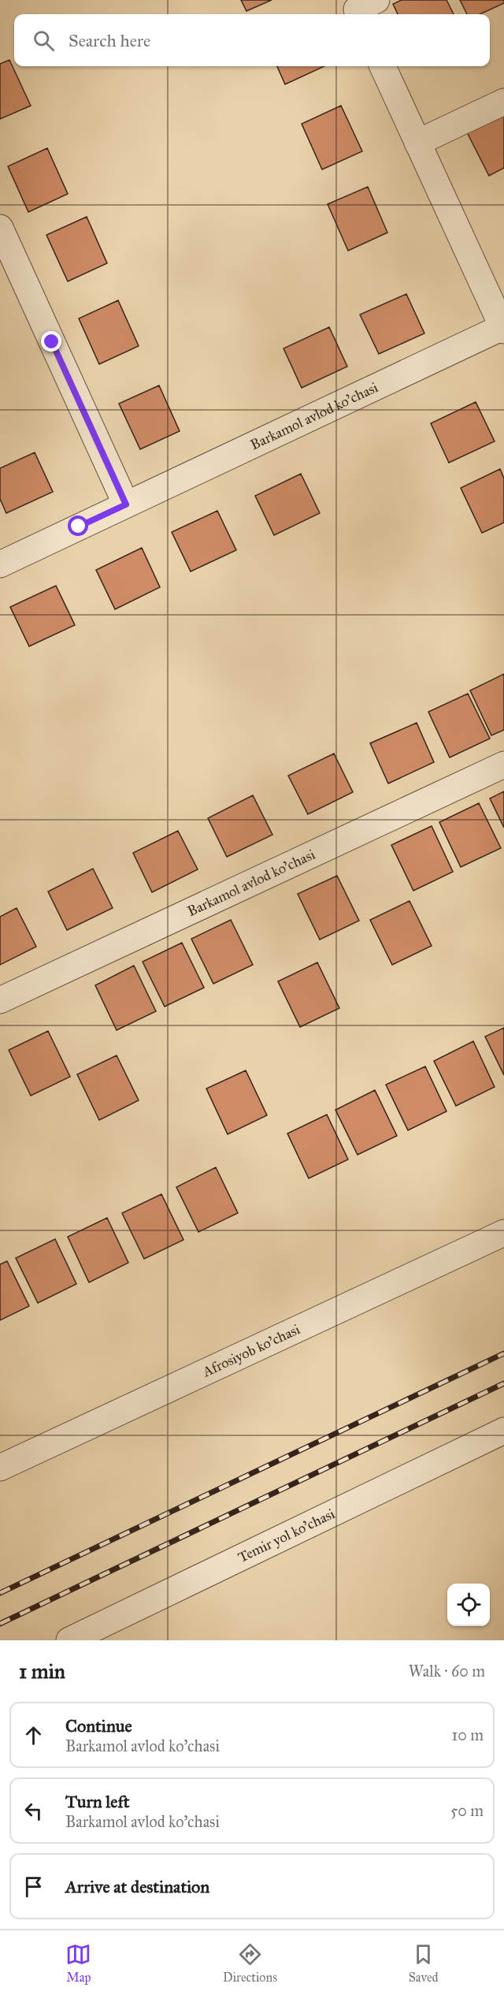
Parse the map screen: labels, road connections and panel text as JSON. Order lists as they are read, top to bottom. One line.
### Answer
{"streets":{"street":["Barkamol avlod ko'chasi","Afrosiyob ko'chasi","Temir yol ko'chasi"]},"page":{"search":"Search here","heading":["1 min","Walk · 60 m"],"list":[["Continue","Barkamol avlod ko'chasi","10 m"],["Turn left","Barkamol avlod ko'chasi","50 m"],"Arrive at destination"],"nav":["Map","Directions","Saved"]}}
